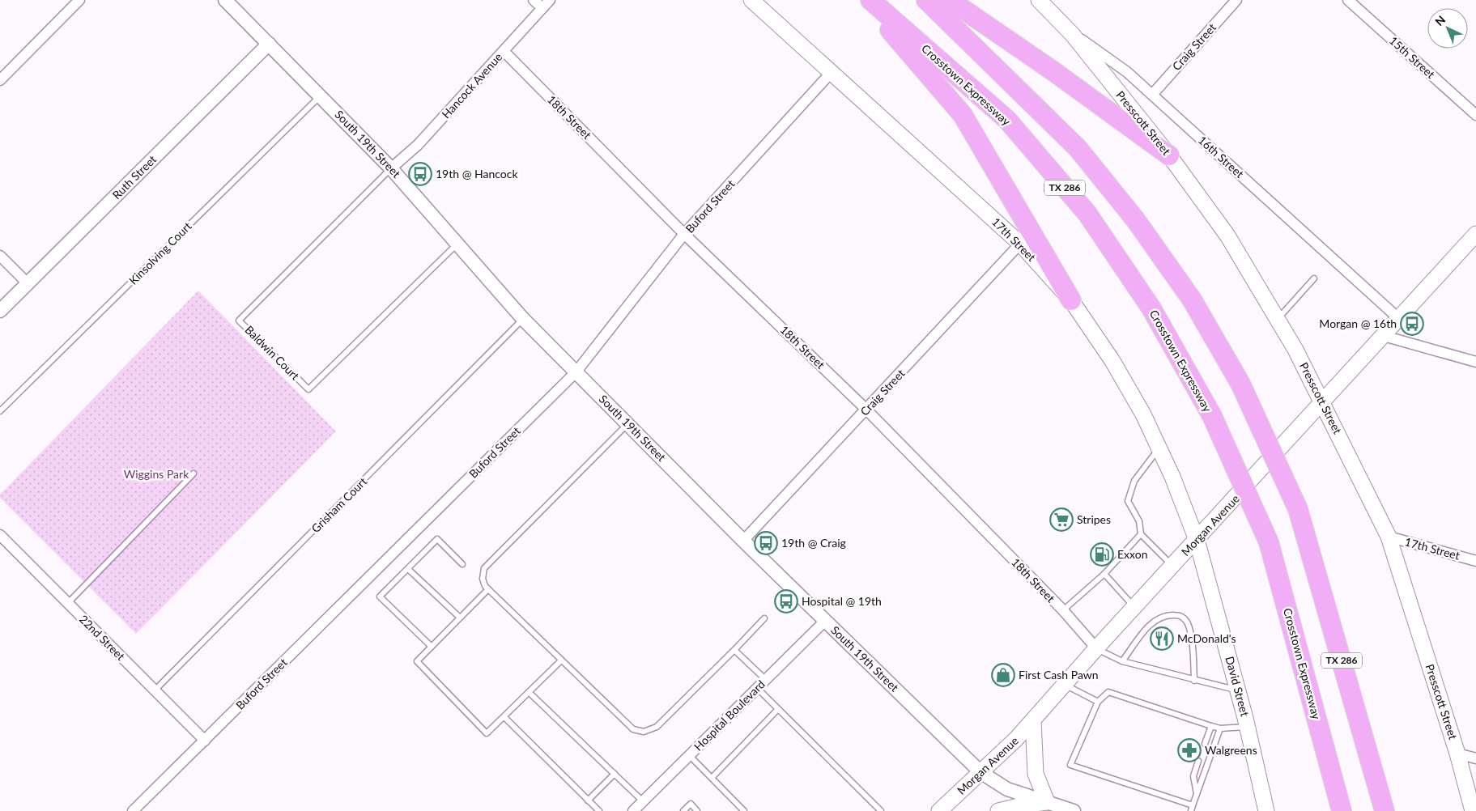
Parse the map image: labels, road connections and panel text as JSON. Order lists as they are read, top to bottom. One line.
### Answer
{"streets":{"highway":["Crosstown Expressway","TX 286"],"main road":["Presscott Street","16th Street","17th Street","Morgan Avenue","David Street"],"street":["Craig Street","15th Street","Hancock Avenue","18th Street","South 19th Street","Ruth Street","Buford Street","22nd Street","Hospital Boulevard"],"lane":["Kinsolving Court","Baldwin Court","Grisham Court"]},"crossings":[["Craig Street","18th Street"],["Craig Street","South 19th Street"],["Craig Street","16th Street"],["Craig Street","17th Street"],["Hancock Avenue","18th Street"],["Hancock Avenue","South 19th Street"],["Hancock Avenue","Baldwin Court"],["18th Street","Buford Street"],["18th Street","Morgan Avenue"],["Presscott Street","16th Street"],["Presscott Street","17th Street"],["Presscott Street","Morgan Avenue"],["South 19th Street","Ruth Street"],["South 19th Street","Buford Street"],["South 19th Street","Kinsolving Court"],["South 19th Street","Baldwin Court"],["South 19th Street","Grisham Court"],["South 19th Street","Morgan Avenue"],["South 19th Street","Hospital Boulevard"],["16th Street","Morgan Avenue"],["Buford Street","17th Street"],["Buford Street","22nd Street"],["17th Street","Morgan Avenue"],["17th Street","David Street"],["Grisham Court","22nd Street"],["Morgan Avenue","David Street"]],"parks":["Wiggins Park"],"places":{"bus stop":["19th @ Hancock","Morgan @ 16th","19th @ Craig","Hospital @ 19th"],"supermarket":["Stripes"],"fuel station":["Exxon"],"restaurant":["McDonald's"],"shop":["First Cash Pawn"],"pharmacy":["Walgreens"]},"north":"top left"}
